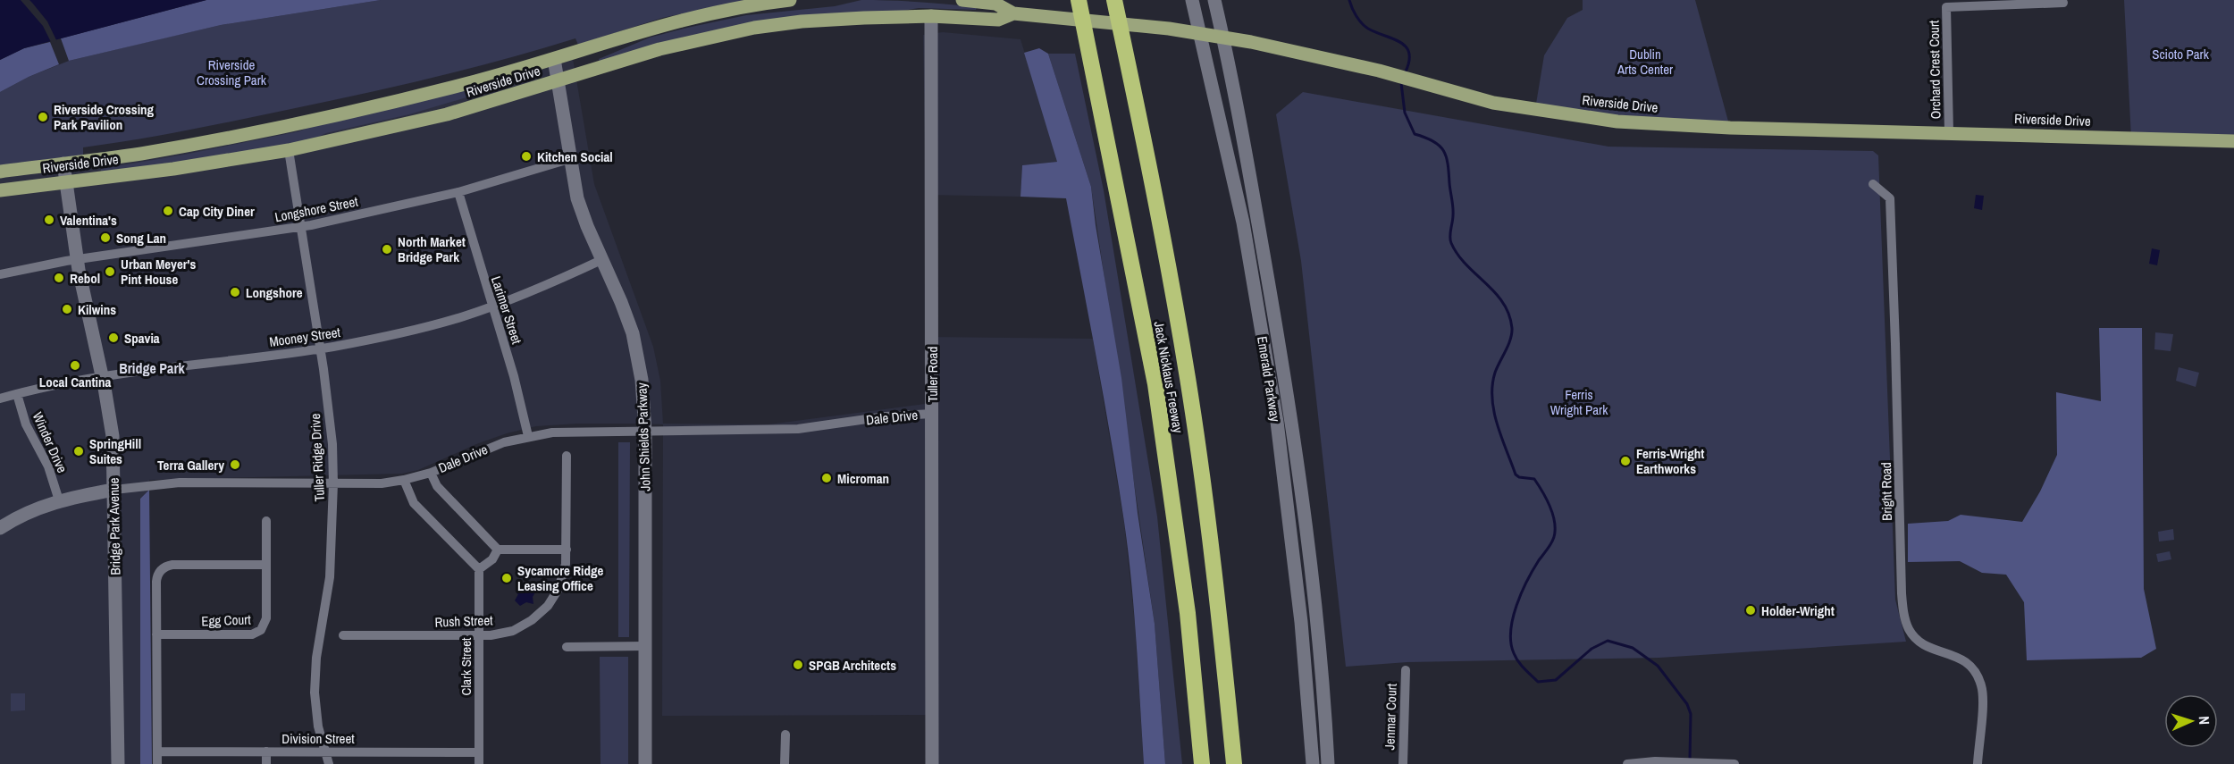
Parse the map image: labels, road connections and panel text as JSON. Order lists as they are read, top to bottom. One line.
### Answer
{"streets":{"highway":["Jack Nicklaus Freeway"],"main road":["Riverside Drive"],"street":["Orchard Crest Court","Longshore Street","Larimer Street","Mooney Street","Tuller Road","Emerald Parkway","Dale Drive","John Shields Parkway","Winder Drive","Tuller Ridge Drive","Bright Road","Bridge Park Avenue","Egg Court","Rush Street","Clark Street","Jenmar Court","Division Street"]},"crossings":[["Orchard Crest Court","Riverside Drive"],["Riverside Drive","Tuller Road"],["Riverside Drive","Emerald Parkway"],["Riverside Drive","John Shields Parkway"],["Riverside Drive","Tuller Ridge Drive"],["Riverside Drive","Bridge Park Avenue"],["Longshore Street","Larimer Street"],["Longshore Street","John Shields Parkway"],["Longshore Street","Tuller Ridge Drive"],["Longshore Street","Bridge Park Avenue"],["Larimer Street","Mooney Street"],["Larimer Street","Dale Drive"],["Mooney Street","John Shields Parkway"],["Mooney Street","Winder Drive"],["Mooney Street","Tuller Ridge Drive"],["Mooney Street","Bridge Park Avenue"],["Tuller Road","Dale Drive"],["Dale Drive","John Shields Parkway"],["Dale Drive","Winder Drive"],["Dale Drive","Tuller Ridge Drive"],["Dale Drive","Bridge Park Avenue"],["Tuller Ridge Drive","Division Street"],["Rush Street","Clark Street"],["Clark Street","Division Street"]],"districts":["Bridge Park"],"parks":["Dublin Arts Center","Scioto Park","Riverside Crossing Park","Ferris Wright Park"],"places":["Riverside Crossing Park Pavilion","Kitchen Social","Cap City Diner","Valentina's","Song Lan","North Market Bridge Park","Urban Meyer's Pint House","Rebol","Longshore","Kilwins","Spavia","Local Cantina","SpringHill Suites","Ferris-Wright Earthworks","Terra Gallery","Microman","Sycamore Ridge Leasing Office","Holder-Wright","SPGB Architects"],"north":"right"}
